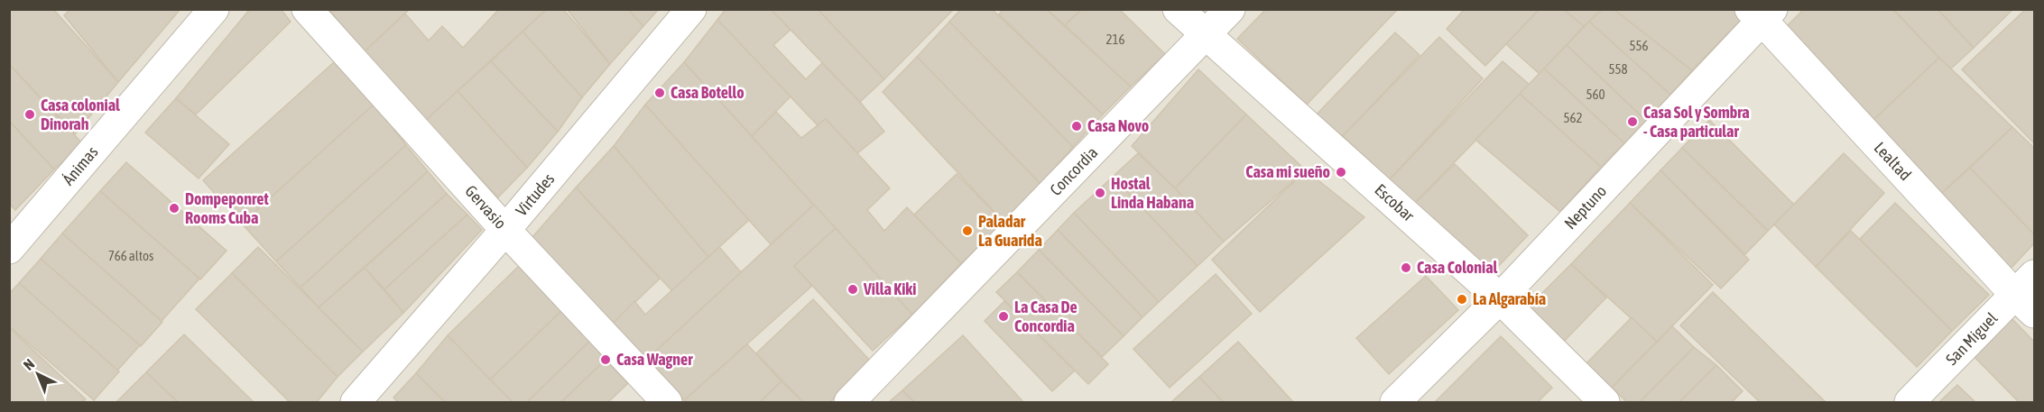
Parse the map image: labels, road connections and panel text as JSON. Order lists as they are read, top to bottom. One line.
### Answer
{"streets":{"street":["Lealtad","Ánimas","Concordia","Virtudes","Escobar","Gervasio","Neptuno","San Miguel"]},"crossings":[["Lealtad","Neptuno"],["Lealtad","San Miguel"],["Concordia","Escobar"],["Virtudes","Gervasio"],["Escobar","Neptuno"]],"places":["Casa Botello","Casa colonial Dinorah","Casa Sol y Sombra - Casa particular","Casa Novo","Casa mi sueño","Hostal Linda Habana","Dompeponret Rooms Cuba","Paladar La Guarida","Casa Colonial","Villa Kiki","La Algarabía","La Casa De Concordia","Casa Wagner"],"house_numbers":["216","556","558","560","562","766 altos"],"north":"top left"}
